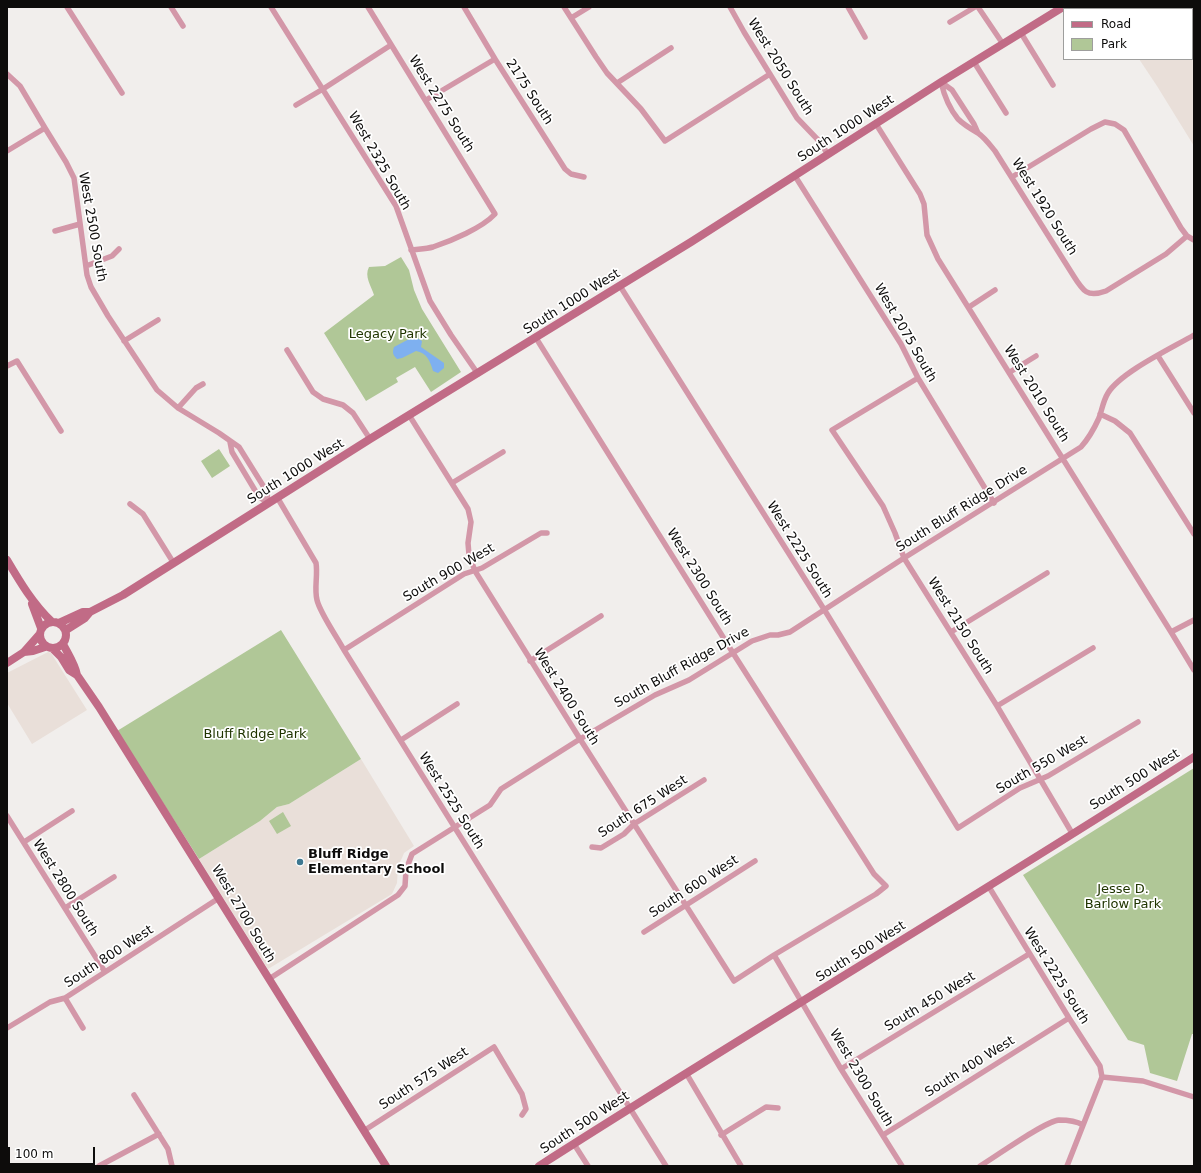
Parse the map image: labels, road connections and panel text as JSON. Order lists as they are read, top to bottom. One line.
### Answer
{"streets":{"main road":["South 1000 West","South 500 West","West 2700 South"],"street":["West 2050 South","2175 South","West 2275 South","West 2325 South","West 1920 South","West 2500 South","West 2075 South","West 2010 South","South Bluff Ridge Drive","West 2225 South","South 900 West","West 2300 South","West 2150 South","West 2400 South","South 550 West","West 2525 South","South 675 West","South 600 West","West 2800 South","South 800 West","South 450 West","South 400 West","South 575 West"]},"crossings":[["West 2050 South","South 1000 West"],["West 2275 South","West 2325 South"],["South 1000 West","West 2325 South"],["South 1000 West","West 1920 South"],["South 1000 West","West 2500 South"],["South 1000 West","West 2075 South"],["South 1000 West","West 2010 South"],["South 1000 West","West 2225 South"],["South 1000 West","West 2300 South"],["South 1000 West","West 2400 South"],["South 1000 West","West 2525 South"],["South 1000 West","West 2700 South"],["West 2075 South","South Bluff Ridge Drive"],["West 2075 South","West 2150 South"],["West 2010 South","South Bluff Ridge Drive"],["South Bluff Ridge Drive","West 2225 South"],["South Bluff Ridge Drive","West 2300 South"],["South Bluff Ridge Drive","West 2150 South"],["South Bluff Ridge Drive","West 2400 South"],["South Bluff Ridge Drive","West 2525 South"],["South Bluff Ridge Drive","West 2700 South"],["West 2225 South","South 550 West"],["West 2225 South","South 500 West"],["West 2225 South","South 450 West"],["West 2225 South","South 400 West"],["South 900 West","West 2400 South"],["South 900 West","West 2525 South"],["West 2300 South","West 2400 South"],["West 2300 South","South 500 West"],["West 2300 South","South 450 West"],["West 2300 South","South 400 West"],["West 2150 South","South 550 West"],["West 2150 South","South 500 West"],["West 2400 South","South 675 West"],["West 2400 South","South 600 West"],["South 500 West","West 2525 South"],["West 2800 South","South 800 West"],["West 2700 South","South 800 West"],["West 2700 South","South 575 West"]],"parks":["Legacy Park","Bluff Ridge Park","Jesse D. Barlow Park"],"places":["Bluff Ridge Elementary School"],"legend":["Road","Park"],"scale_bar":"100 m"}
